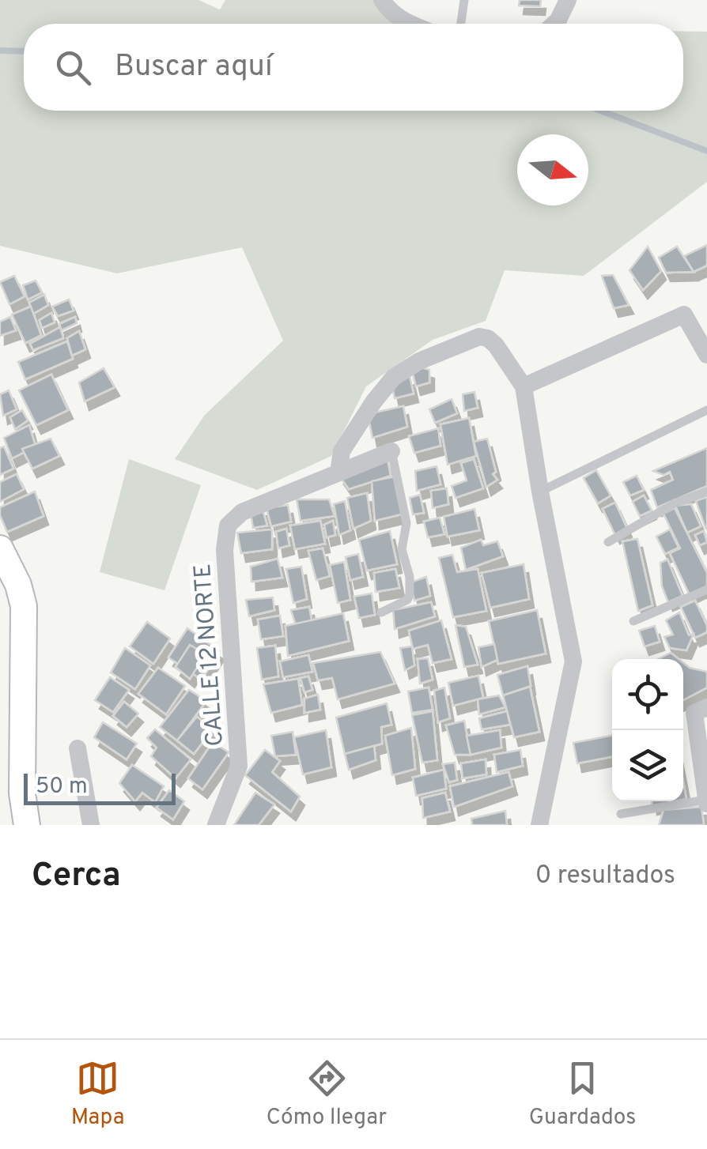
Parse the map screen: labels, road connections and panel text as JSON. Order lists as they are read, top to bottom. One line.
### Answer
{"streets":{"street":["CALLE 12 NORTE"]},"scale_bar":"50 m","north":"right","page":{"search":"Buscar aquí","scale":"50 m","heading":["Cerca","0 resultados"],"nav":["Mapa","Cómo llegar","Guardados"]}}
